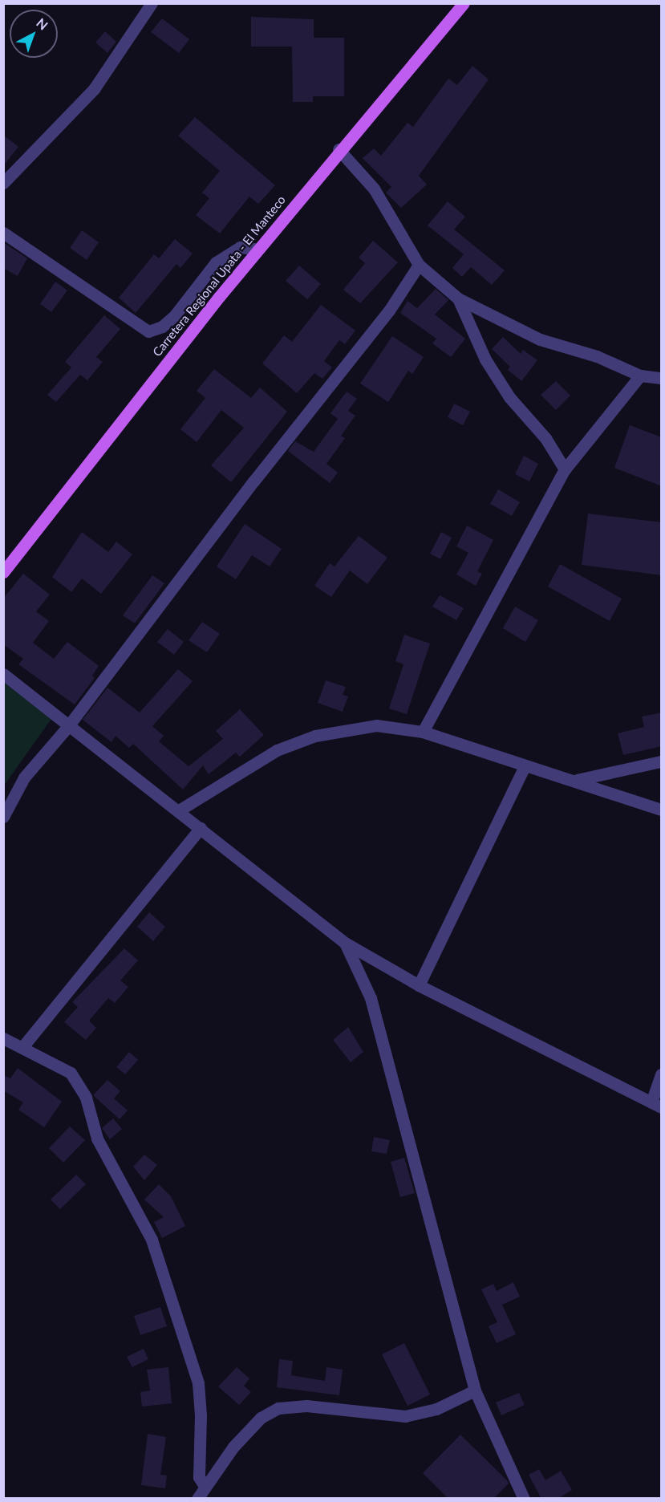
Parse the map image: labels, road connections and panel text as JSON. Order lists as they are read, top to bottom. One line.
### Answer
{"streets":{"main road":["Carretera Regional Upata - El Manteco"]},"north":"top right"}
